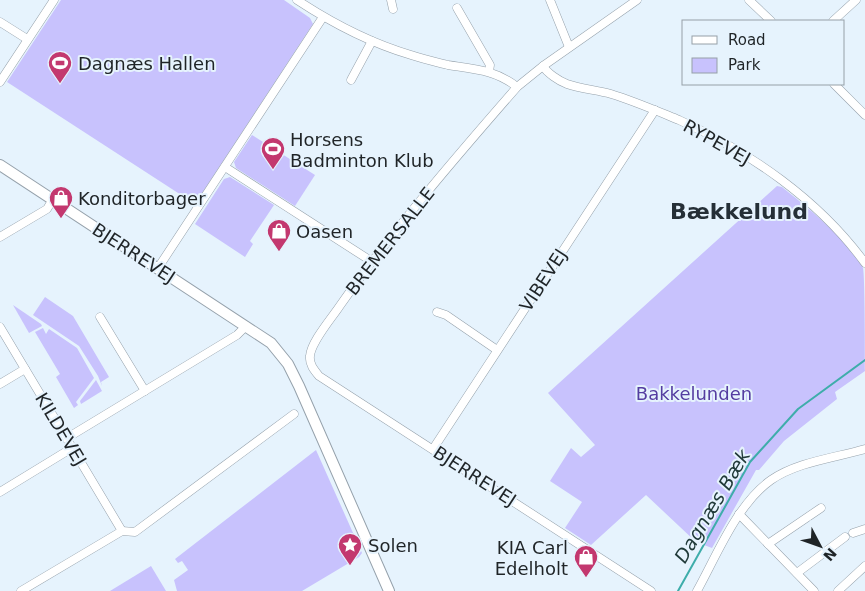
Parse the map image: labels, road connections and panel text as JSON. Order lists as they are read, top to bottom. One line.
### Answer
{"streets":{"street":["RYPEVEJ","BREMERSALLE","BJERREVEJ","VIBEVEJ","KILDEVEJ"]},"crossings":[["RYPEVEJ","BREMERSALLE"],["RYPEVEJ","VIBEVEJ"],["BREMERSALLE","BJERREVEJ"],["BJERREVEJ","VIBEVEJ"]],"districts":["Bækkelund"],"water":["Dagnæs Bæk"],"parks":["Bakkelunden"],"places":{"sports":["Dagnæs Hallen","Horsens Badminton Klub"],"shop":["Konditorbager","Oasen","KIA Carl Edelholt"],"place":["Solen"]},"legend":["Road","Park"],"north":"bottom right"}
